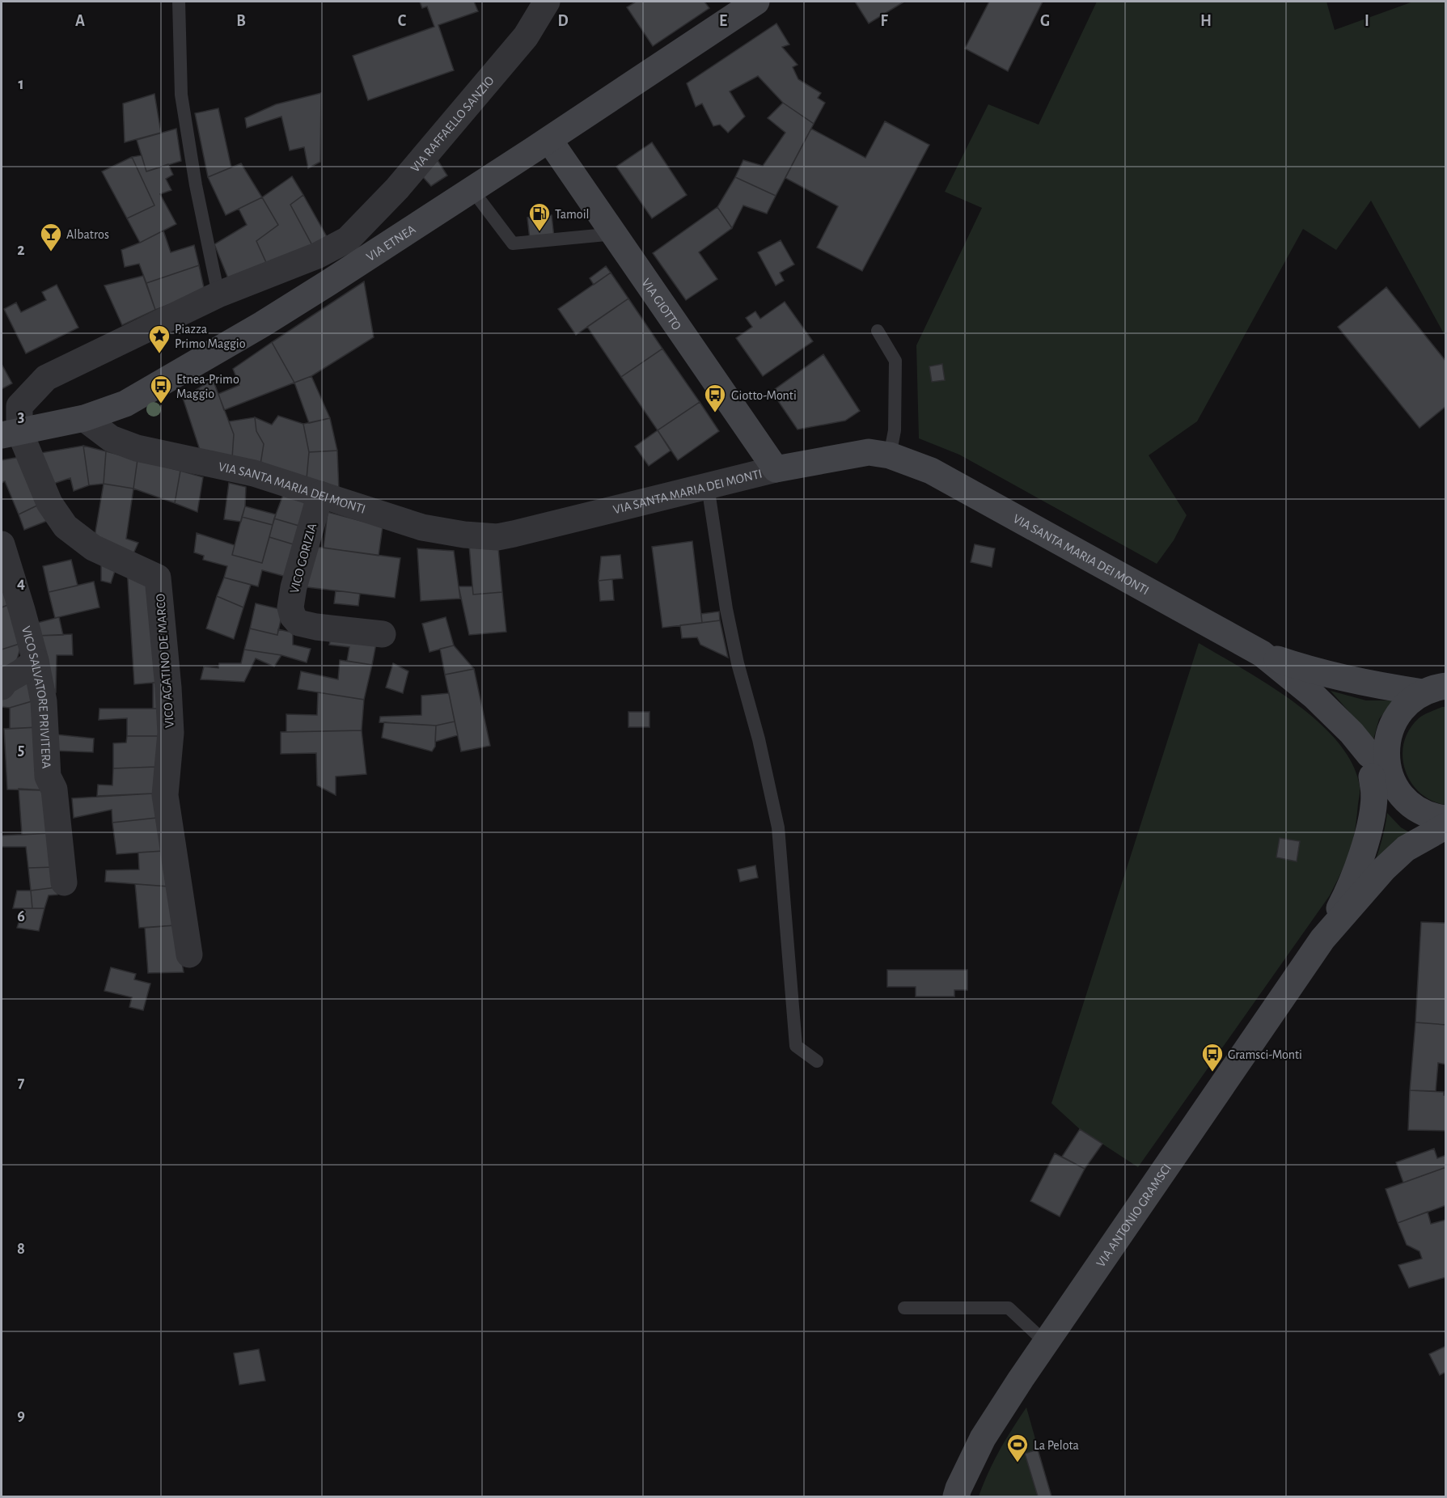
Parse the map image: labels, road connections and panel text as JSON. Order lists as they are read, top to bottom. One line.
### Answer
{"streets":{"main road":["VIA ETNEA","VIA GIOTTO","VIA SANTA MARIA DEI MONTI","VIA ANTONIO GRAMSCI"],"street":["VIA RAFFAELLO SANZIO","VICO GORIZIA","VICO AGATINO DE MARCO","VICO SALVATORE PRIVITERA"]},"crossings":[["VIA RAFFAELLO SANZIO","VIA ETNEA"],["VIA RAFFAELLO SANZIO","VICO AGATINO DE MARCO"],["VIA ETNEA","VIA GIOTTO"],["VIA ETNEA","VIA SANTA MARIA DEI MONTI"],["VIA ETNEA","VICO AGATINO DE MARCO"],["VIA GIOTTO","VIA SANTA MARIA DEI MONTI"],["VIA SANTA MARIA DEI MONTI","VICO GORIZIA"]],"places":{"fuel station":["Tamoil"],"bar":["Albatros"],"place":["Piazza Primo Maggio"],"bus stop":["Etnea-Primo Maggio","Giotto-Monti","Gramsci-Monti"],"sports":["La Pelota"]},"grid":{"columns":["A","B","C","D","E","F","G","H","I"],"rows":["1","2","3","4","5","6","7","8","9"]}}
